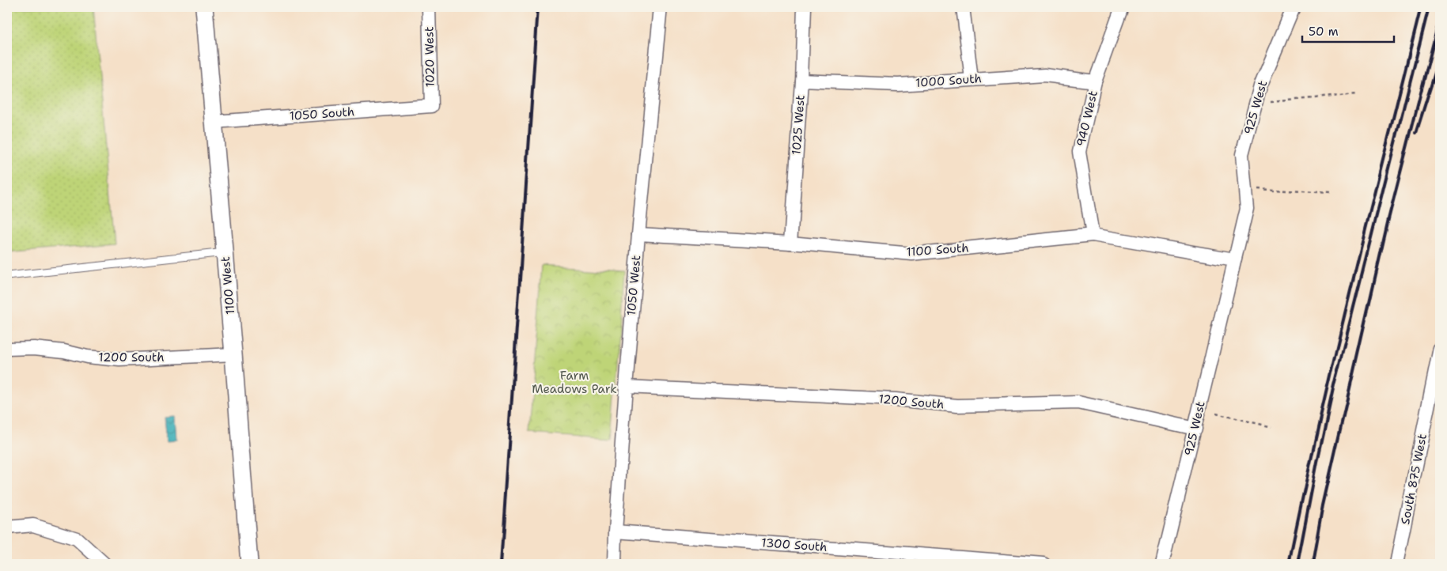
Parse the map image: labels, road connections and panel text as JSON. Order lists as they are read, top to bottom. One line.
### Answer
{"streets":{"street":["1020 West","1000 South","925 West","1050 South","940 West","1025 West","1100 South","1100 West","1050 West","1200 South","South 875 West","1300 South"]},"crossings":[["1020 West","1050 South"],["1000 South","940 West"],["1000 South","1025 West"],["925 West","1100 South"],["925 West","1200 South"],["1050 South","1100 West"],["940 West","1100 South"],["1025 West","1100 South"],["1100 South","1050 West"],["1100 West","1200 South"],["1050 West","1200 South"],["1050 West","1300 South"]],"parks":["Farm Meadows Park"],"scale_bar":"50 m"}
